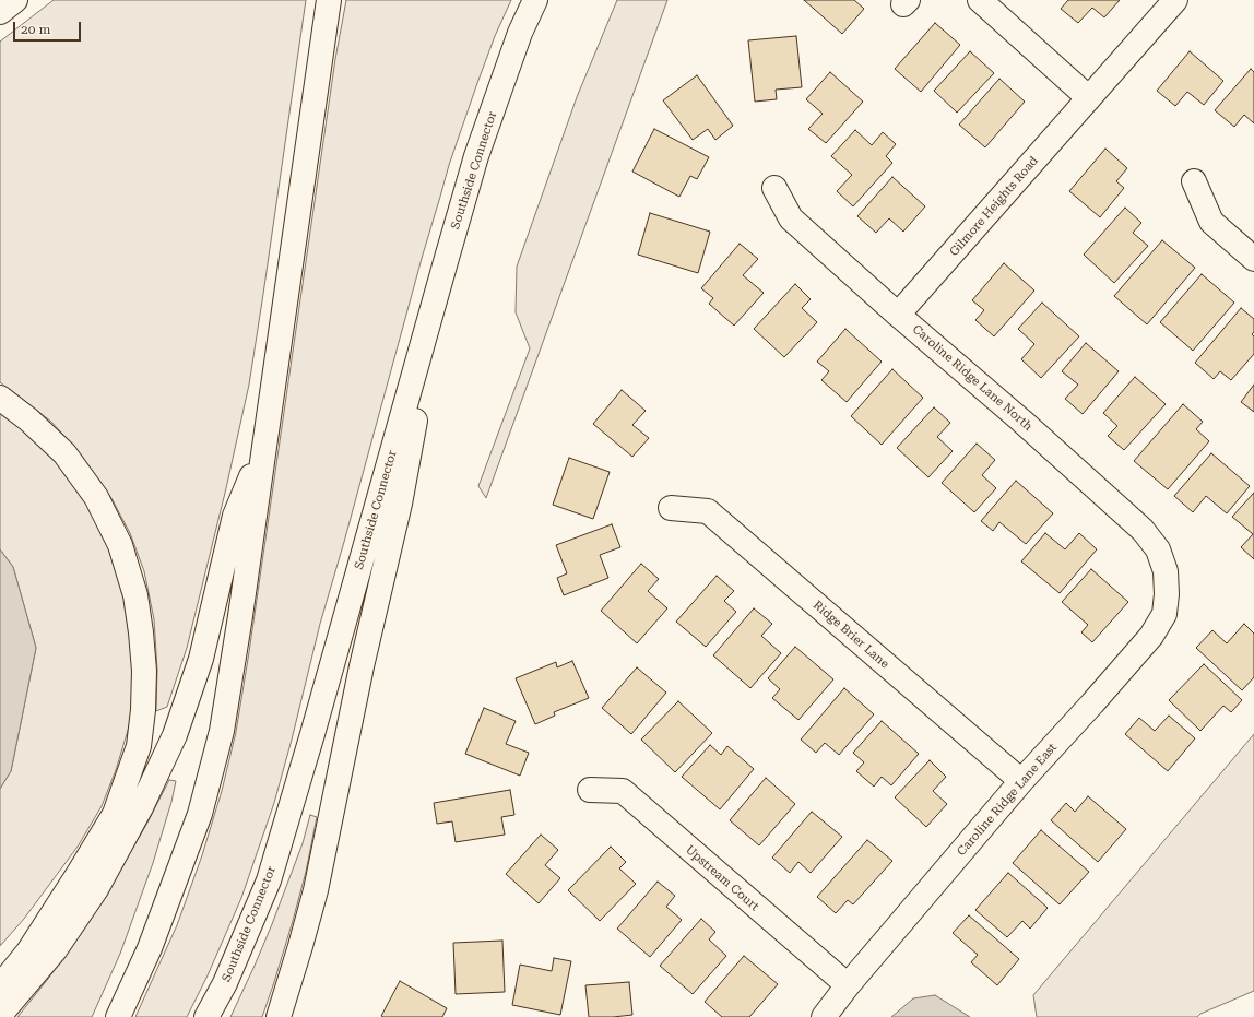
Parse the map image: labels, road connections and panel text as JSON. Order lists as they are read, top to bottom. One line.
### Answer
{"streets":{"main road":["Southside Connector","Gilmore Heights Road","Caroline Ridge Lane North","Ridge Brier Lane","Caroline Ridge Lane East","Upstream Court"]},"crossings":[["Gilmore Heights Road","Caroline Ridge Lane North"],["Caroline Ridge Lane North","Caroline Ridge Lane East"],["Ridge Brier Lane","Caroline Ridge Lane East"],["Caroline Ridge Lane East","Upstream Court"]],"scale_bar":"20 m"}
